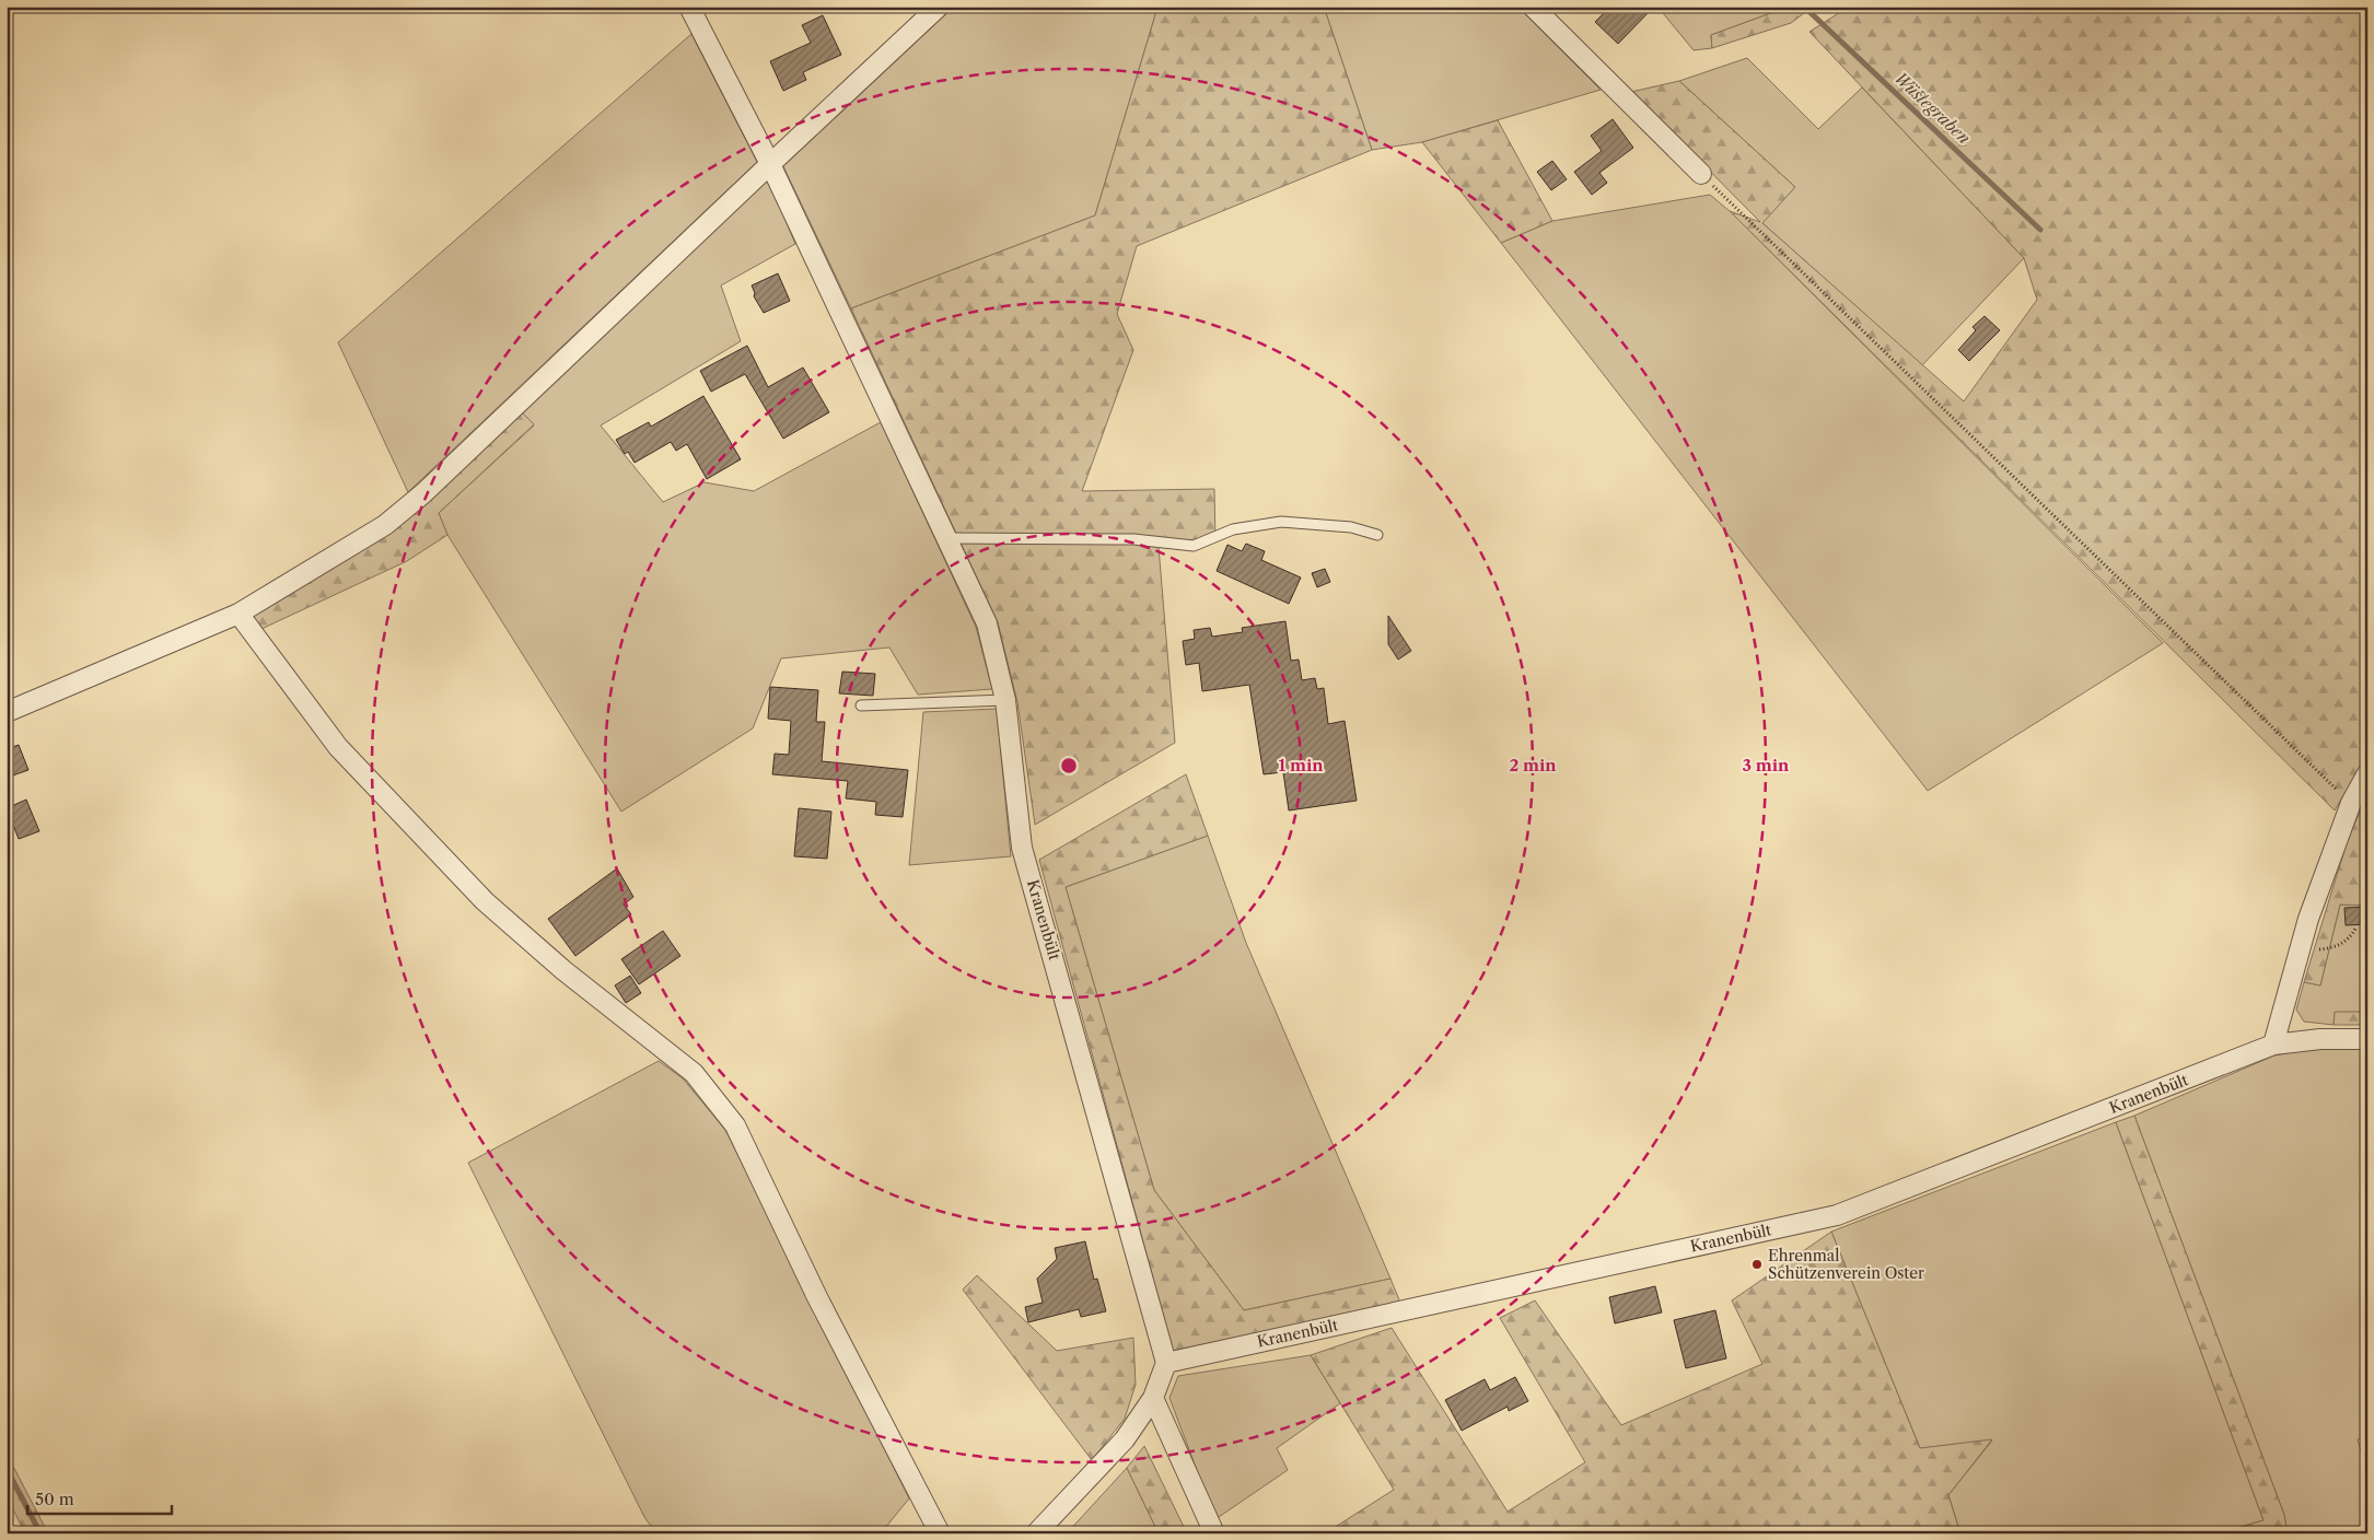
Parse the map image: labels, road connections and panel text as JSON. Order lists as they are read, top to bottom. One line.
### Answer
{"streets":{"street":["Kranenbült"]},"water":["Wüstegraben"],"places":["Ehrenmal Schützenverein Oster"],"scale_bar":"50 m","rings":["1 min","2 min","3 min"]}
